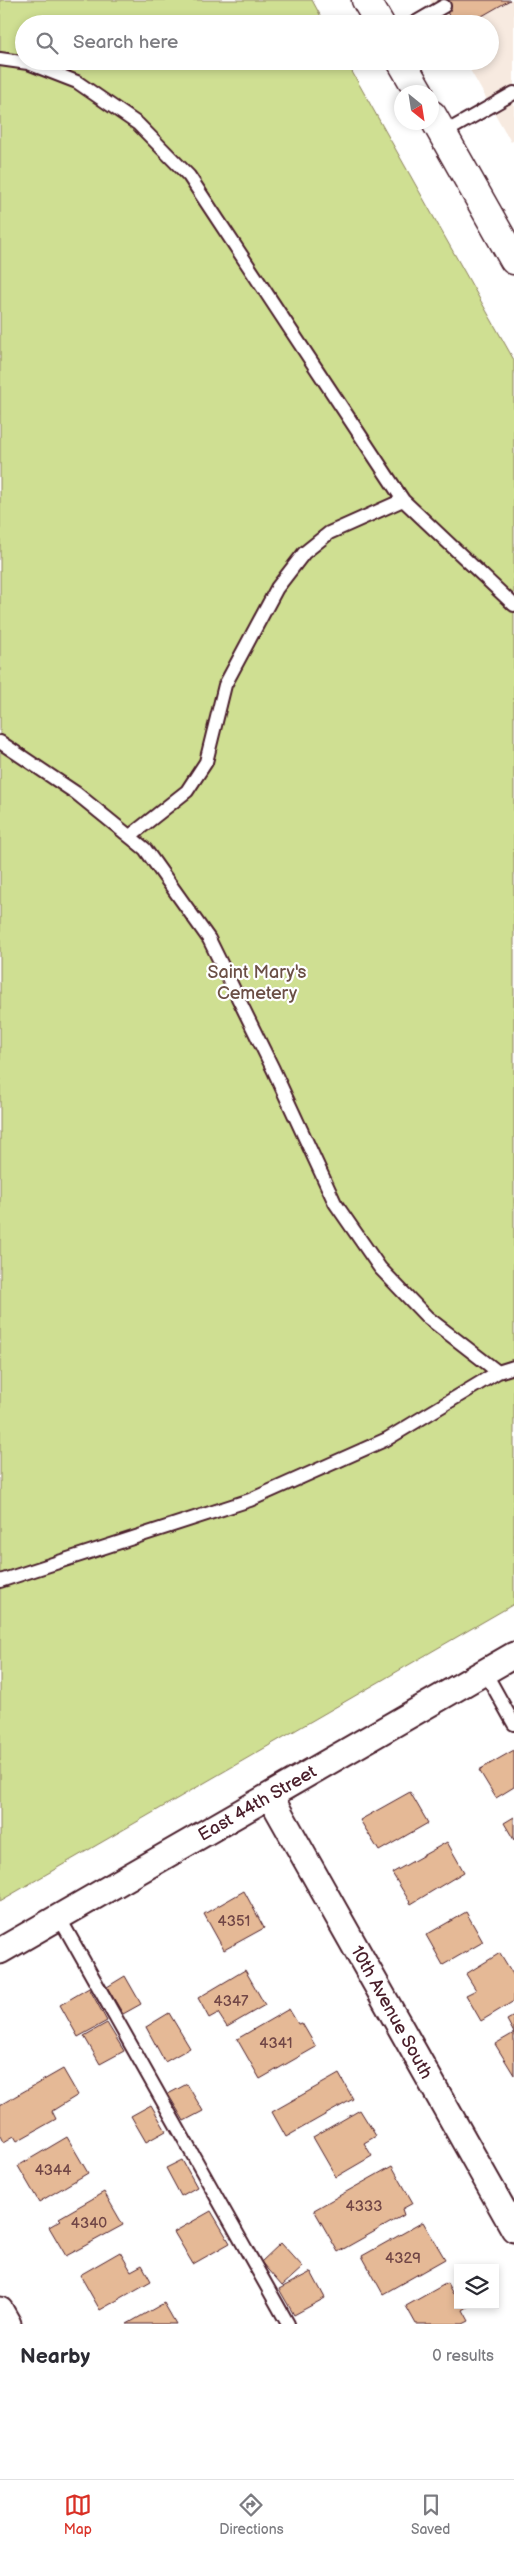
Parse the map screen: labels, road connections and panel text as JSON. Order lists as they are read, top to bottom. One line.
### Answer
{"streets":{"street":["East 44th Street","10th Avenue South"]},"crossings":[["East 44th Street","10th Avenue South"]],"parks":["Saint Mary's Cemetery"],"house_numbers":["4351","4347","4341","4344","4333","4340","4329"],"north":"bottom right","page":{"search":"Search here","heading":["Nearby","0 results"],"nav":["Map","Directions","Saved"]}}
